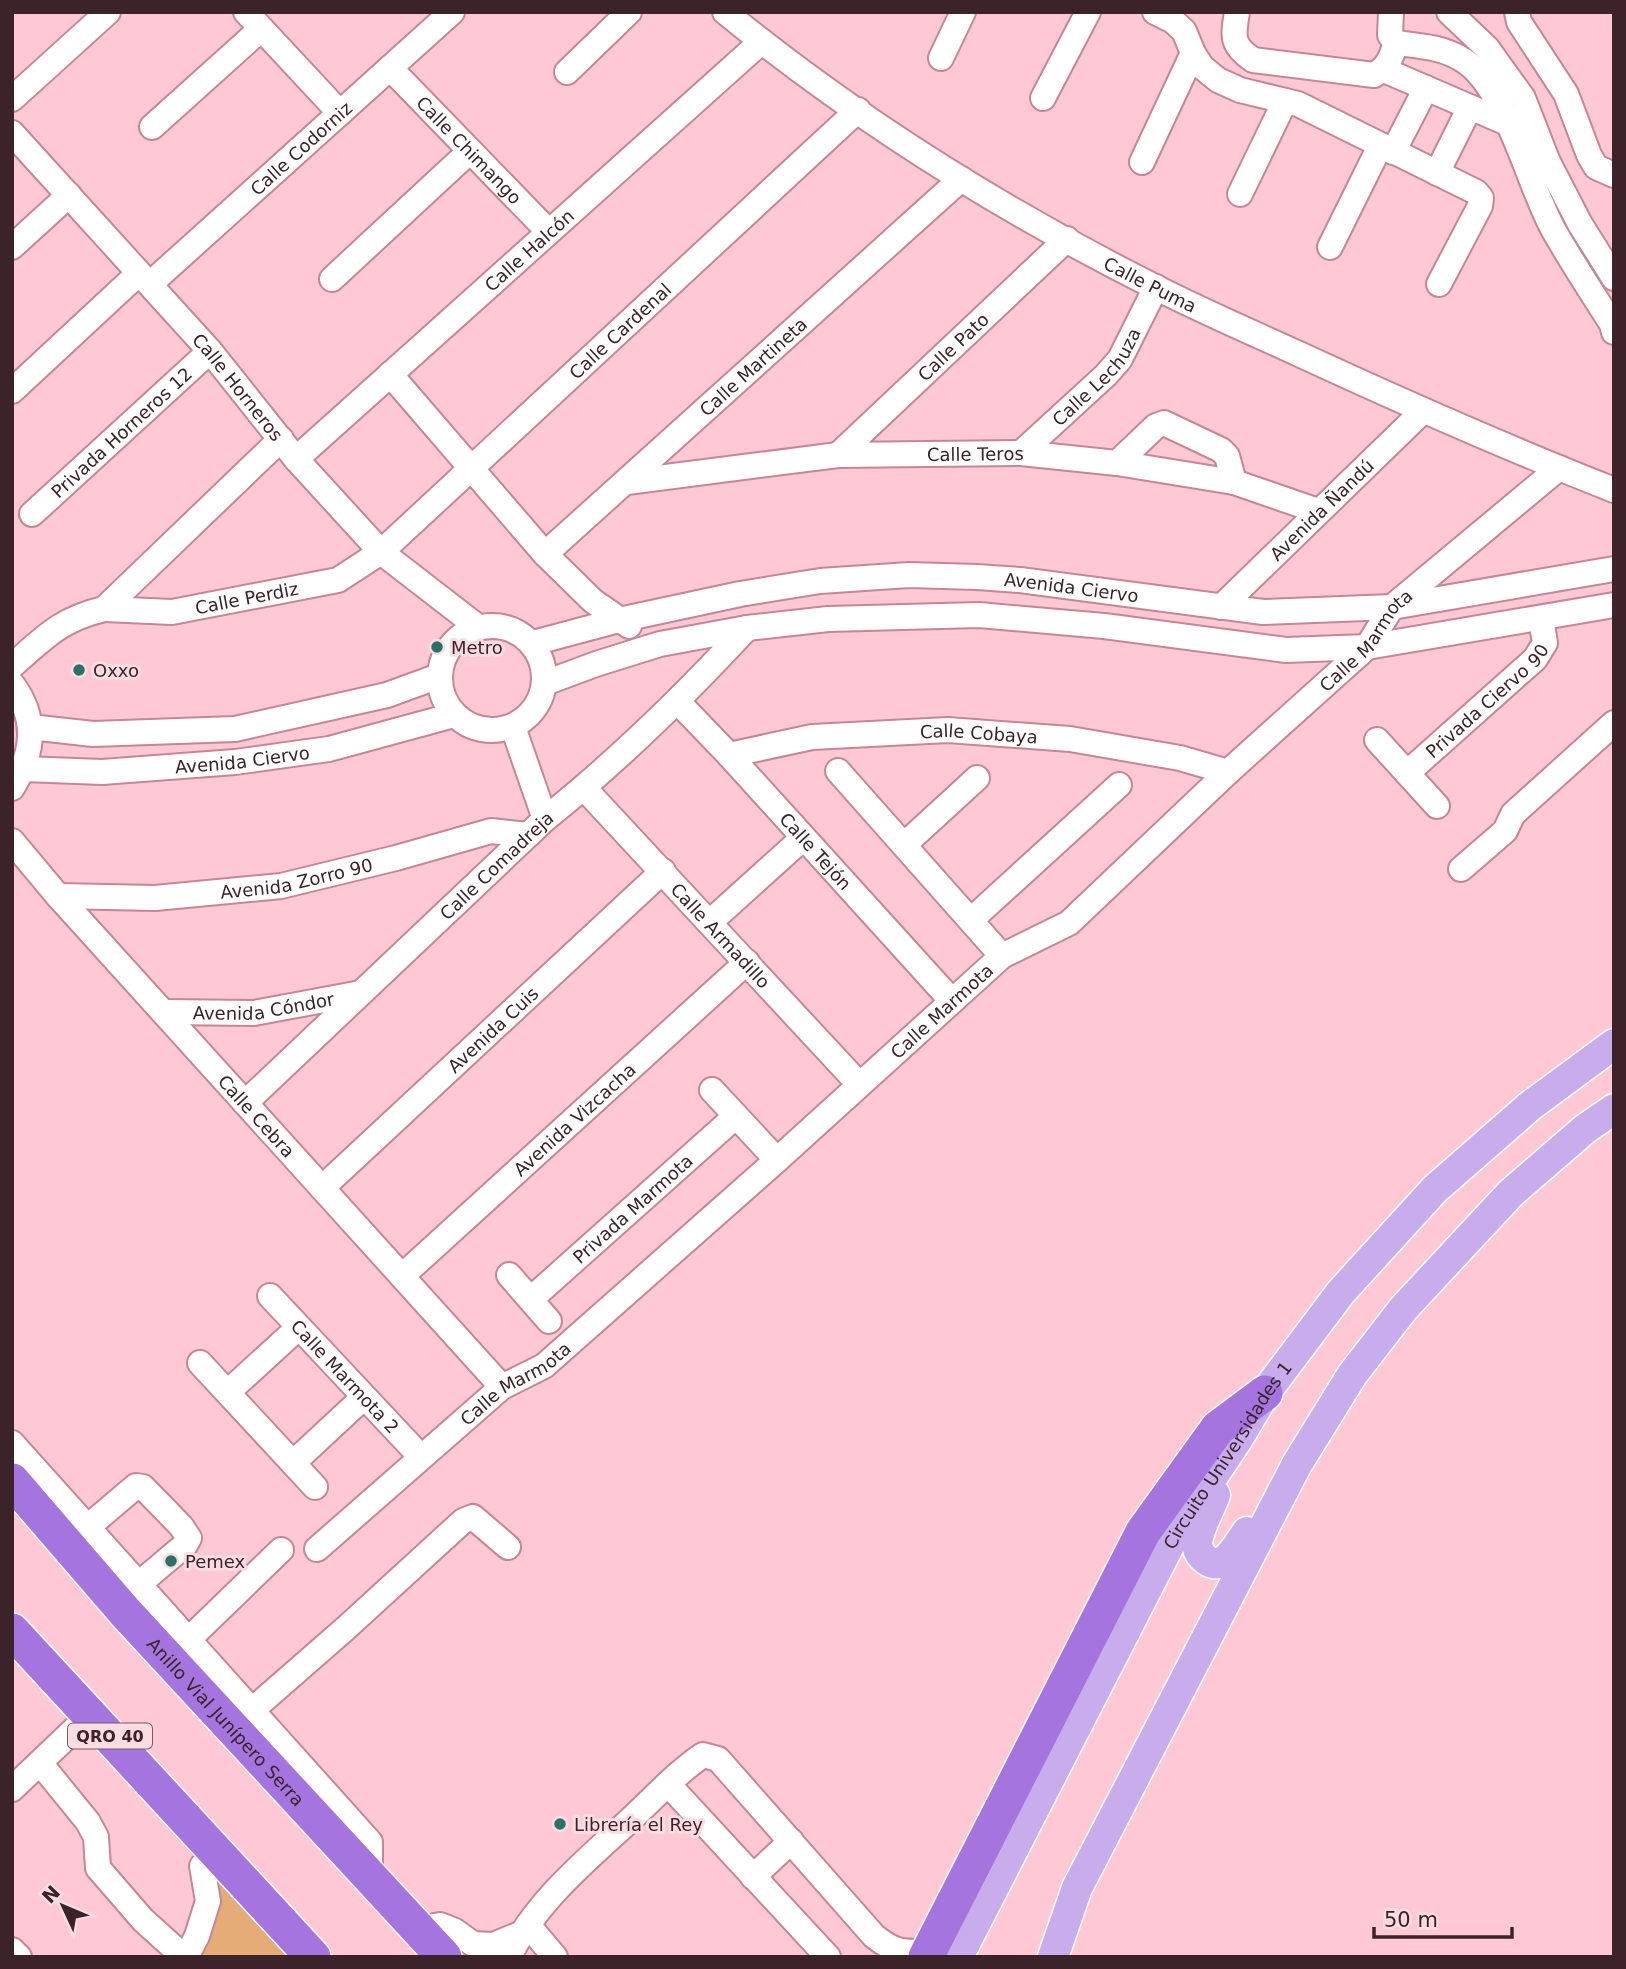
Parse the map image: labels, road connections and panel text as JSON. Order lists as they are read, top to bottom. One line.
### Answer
{"streets":{"highway":["Anillo Vial Junípero Serra","QRO 40"],"main road":["Circuito Universidades 1"],"street":["Calle Codorniz","Calle Chimango","Calle Halcón","Calle Puma","Calle Cardenal","Calle Pato","Calle Martineta","Calle Lechuza","Calle Horneros","Privada Horneros 12","Calle Teros","Avenida Ñandú","Avenida Ciervo","Calle Perdiz","Calle Marmota","Privada Ciervo 90","Calle Cobaya","Calle Tejón","Calle Comadreja","Avenida Zorro 90","Calle Armadillo","Avenida Cóndor","Avenida Cuis","Calle Cebra","Avenida Vizcacha","Privada Marmota","Calle Marmota 2"]},"crossings":[["Calle Codorniz","Calle Chimango"],["Calle Codorniz","Calle Horneros"],["Calle Chimango","Calle Halcón"],["Calle Halcón","Calle Puma"],["Calle Halcón","Calle Horneros"],["Calle Puma","Calle Cardenal"],["Calle Puma","Calle Pato"],["Calle Puma","Calle Martineta"],["Calle Puma","Calle Lechuza"],["Calle Puma","Avenida Ñandú"],["Calle Puma","Calle Marmota"],["Calle Cardenal","Calle Horneros"],["Calle Cardenal","Calle Perdiz"],["Calle Pato","Calle Teros"],["Calle Martineta","Calle Teros"],["Calle Lechuza","Calle Teros"],["Calle Horneros","Privada Horneros 12"],["Calle Horneros","Avenida Ciervo"],["Calle Horneros","Calle Perdiz"],["Calle Teros","Avenida Ñandú"],["Avenida Ñandú","Avenida Ciervo"],["Avenida Ciervo","Calle Marmota"],["Avenida Ciervo","Privada Ciervo 90"],["Avenida Ciervo","Calle Comadreja"],["Calle Marmota","Calle Cobaya"],["Calle Marmota","Calle Tejón"],["Calle Marmota","Calle Armadillo"],["Calle Marmota","Calle Cebra"],["Calle Marmota","Calle Marmota 2"],["Calle Cobaya","Calle Tejón"],["Calle Tejón","Calle Comadreja"],["Calle Comadreja","Avenida Zorro 90"],["Calle Comadreja","Calle Armadillo"],["Calle Comadreja","Avenida Cóndor"],["Calle Comadreja","Calle Cebra"],["Avenida Zorro 90","Calle Cebra"],["Calle Armadillo","Avenida Cuis"],["Calle Armadillo","Avenida Vizcacha"],["Avenida Cóndor","Calle Cebra"],["Avenida Cuis","Calle Cebra"],["Calle Cebra","Avenida Vizcacha"]],"places":["Metro","Oxxo","Pemex","Librería el Rey"],"scale_bar":"50 m","north":"top left"}
